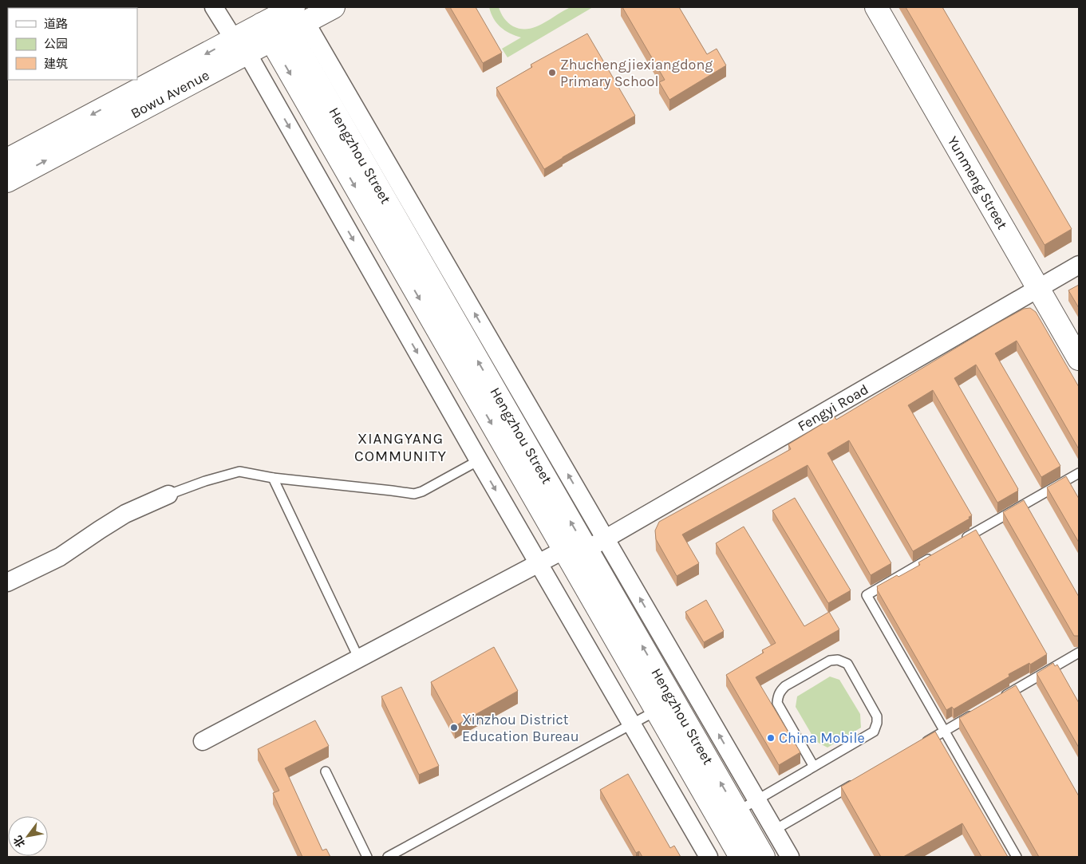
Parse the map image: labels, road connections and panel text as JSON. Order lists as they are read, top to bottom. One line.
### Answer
{"streets":{"main road":["Bowu Avenue","Hengzhou Street","Yunmeng Street"],"street":["Fengyi Road"]},"crossings":[["Bowu Avenue","Hengzhou Street"],["Hengzhou Street","Fengyi Road"],["Yunmeng Street","Fengyi Road"]],"districts":["XIANGYANG COMMUNITY"],"places":["Zhuchengjiexiangdong Primary School","Xinzhou District Education Bureau","China Mobile"],"legend":["道路","公园","建筑"],"north":"bottom left"}
